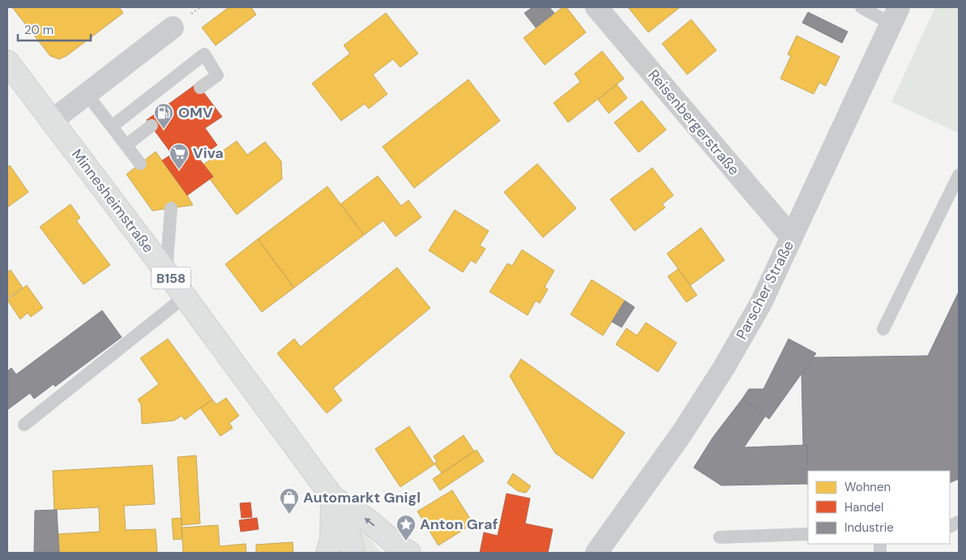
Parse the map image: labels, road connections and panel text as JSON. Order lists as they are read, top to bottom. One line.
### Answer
{"streets":{"main road":["Minnesheimstraße","B158"],"street":["Reisenbergerstraße","Parscher Straße"]},"crossings":[["Reisenbergerstraße","Parscher Straße"]],"places":{"fuel station":["OMV"],"supermarket":["Viva"],"shop":["Automarkt Gnigl"],"place":["Anton Graf"]},"legend":["Wohnen","Handel","Industrie"],"scale_bar":"20 m"}
